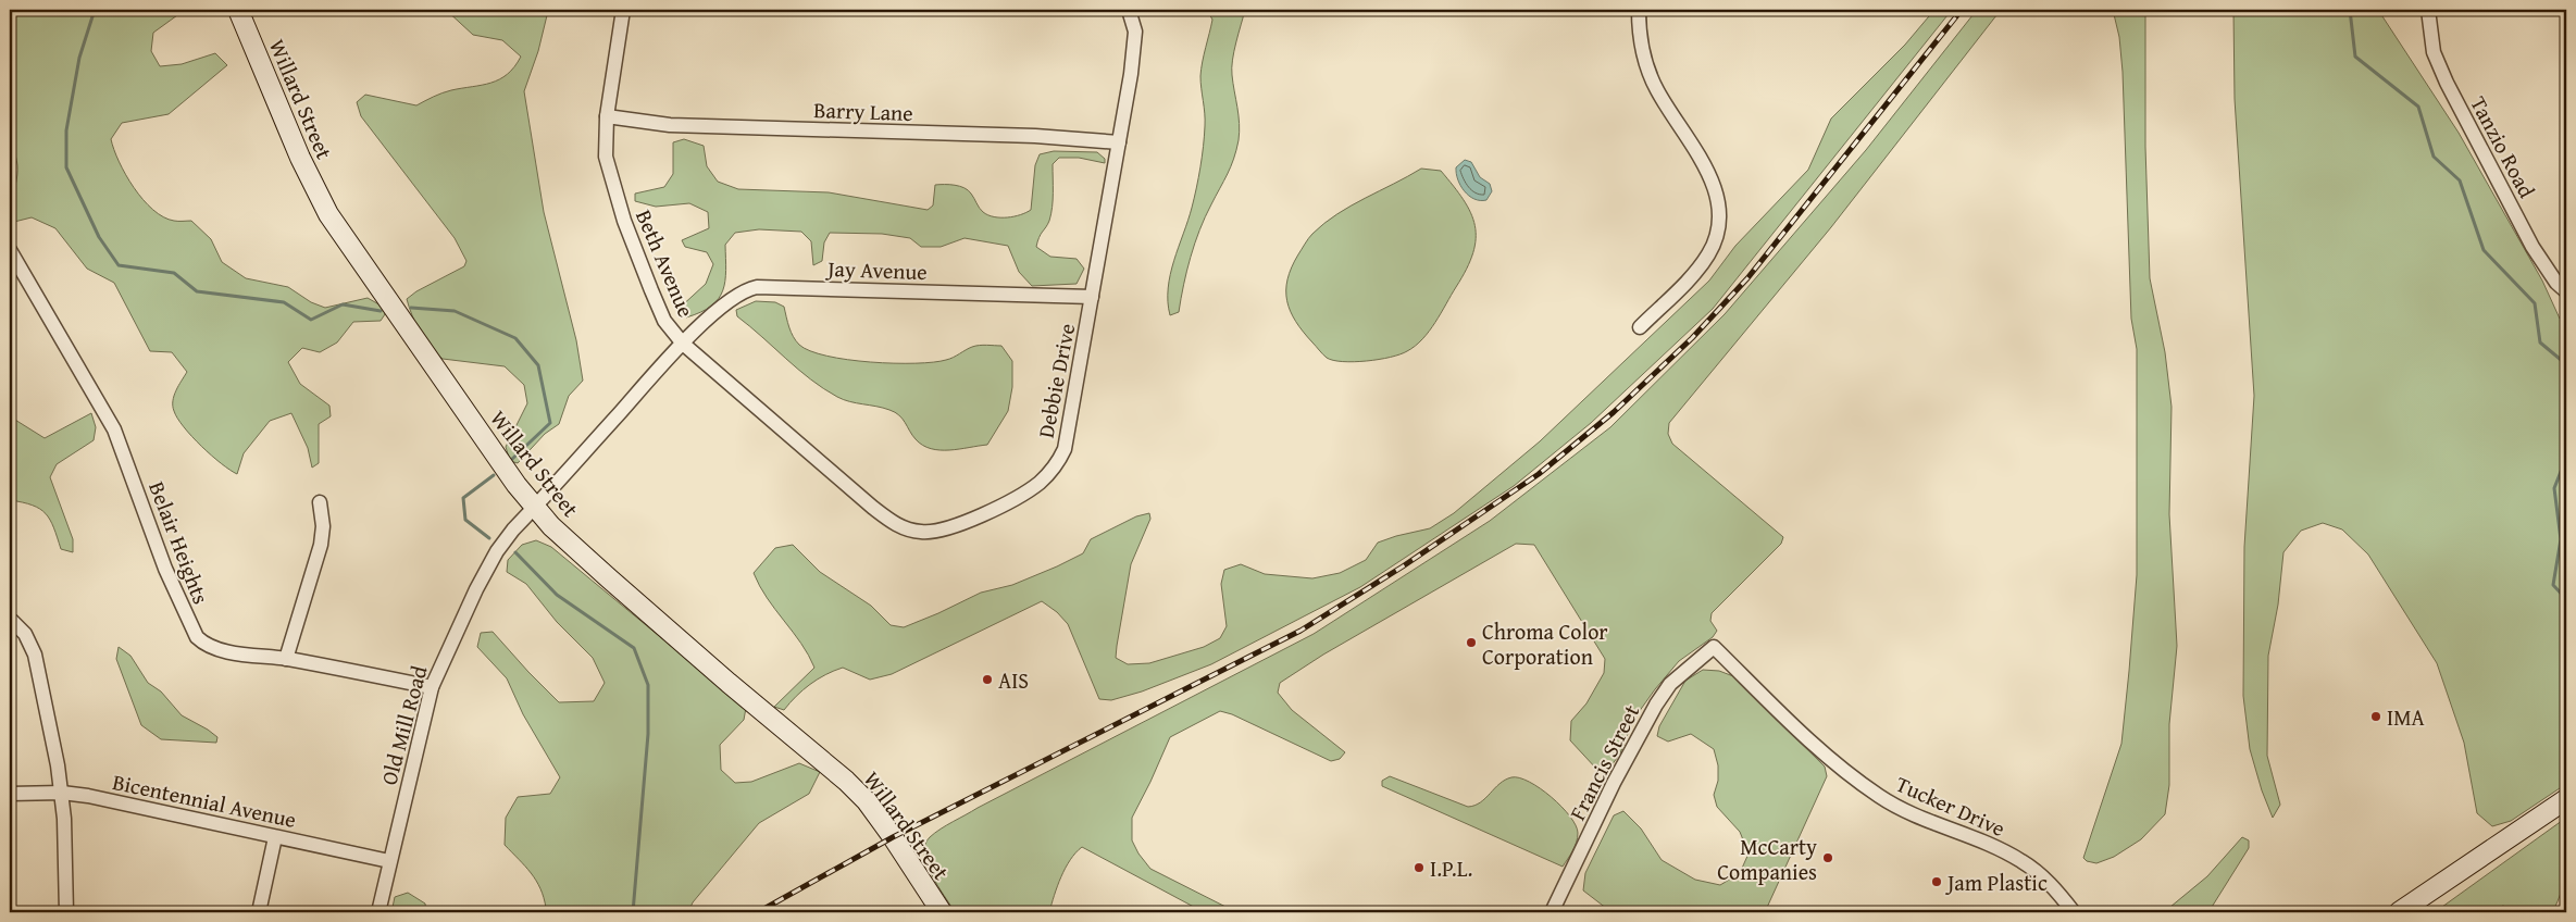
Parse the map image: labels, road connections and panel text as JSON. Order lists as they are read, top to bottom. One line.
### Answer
{"streets":{"street":["Willard Street","Barry Lane","Tanzio Road","Beth Avenue","Jay Avenue","Debbie Drive","Belair Heights","Old Mill Road","Francis Street","Bicentennial Avenue","Tucker Drive"]},"crossings":[["Willard Street","Beth Avenue"],["Willard Street","Old Mill Road"],["Barry Lane","Beth Avenue"],["Barry Lane","Debbie Drive"],["Beth Avenue","Jay Avenue"],["Beth Avenue","Debbie Drive"],["Beth Avenue","Old Mill Road"],["Jay Avenue","Debbie Drive"],["Belair Heights","Old Mill Road"],["Old Mill Road","Bicentennial Avenue"],["Francis Street","Tucker Drive"]],"places":["Chroma Color Corporation","AIS","IMA","McCarty Companies","I.P.L.","Jam Plastic"]}
